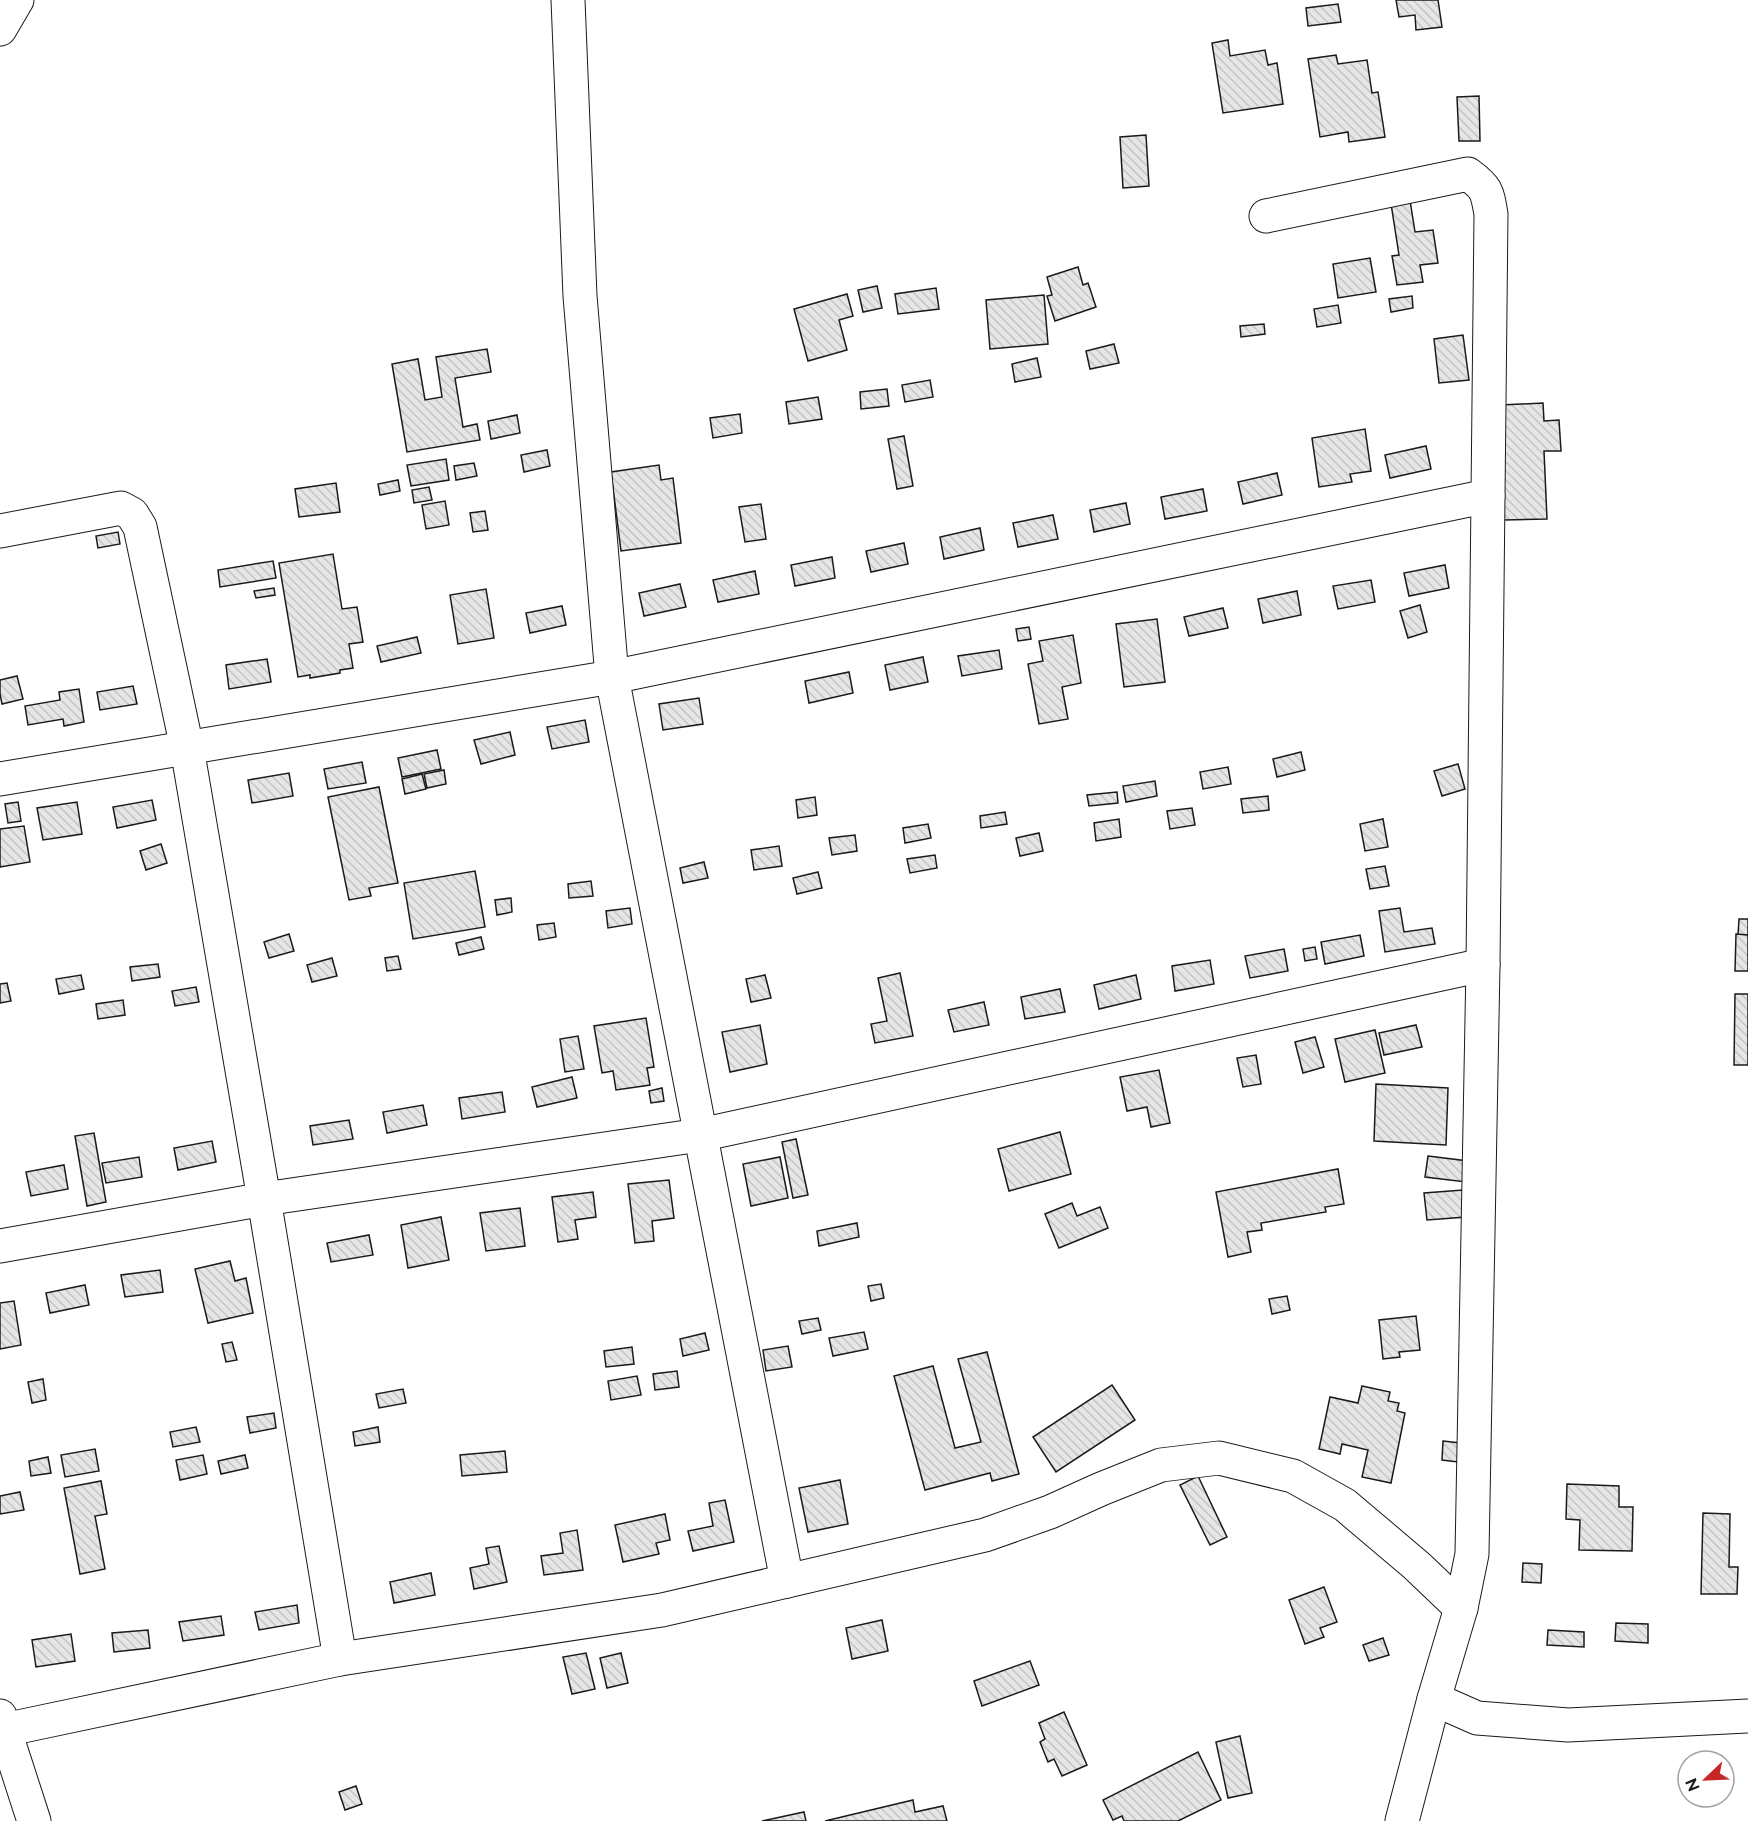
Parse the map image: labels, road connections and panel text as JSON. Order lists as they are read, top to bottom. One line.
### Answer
{"north":"bottom left"}
